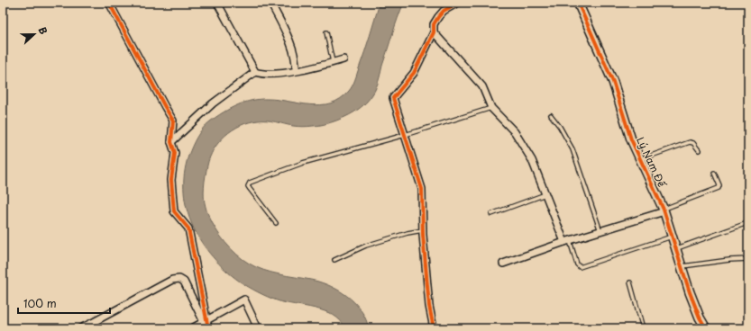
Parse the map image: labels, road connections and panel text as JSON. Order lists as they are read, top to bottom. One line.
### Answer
{"streets":{"street":["Lý Nam Đế"]},"scale_bar":"100 m","north":"right"}
